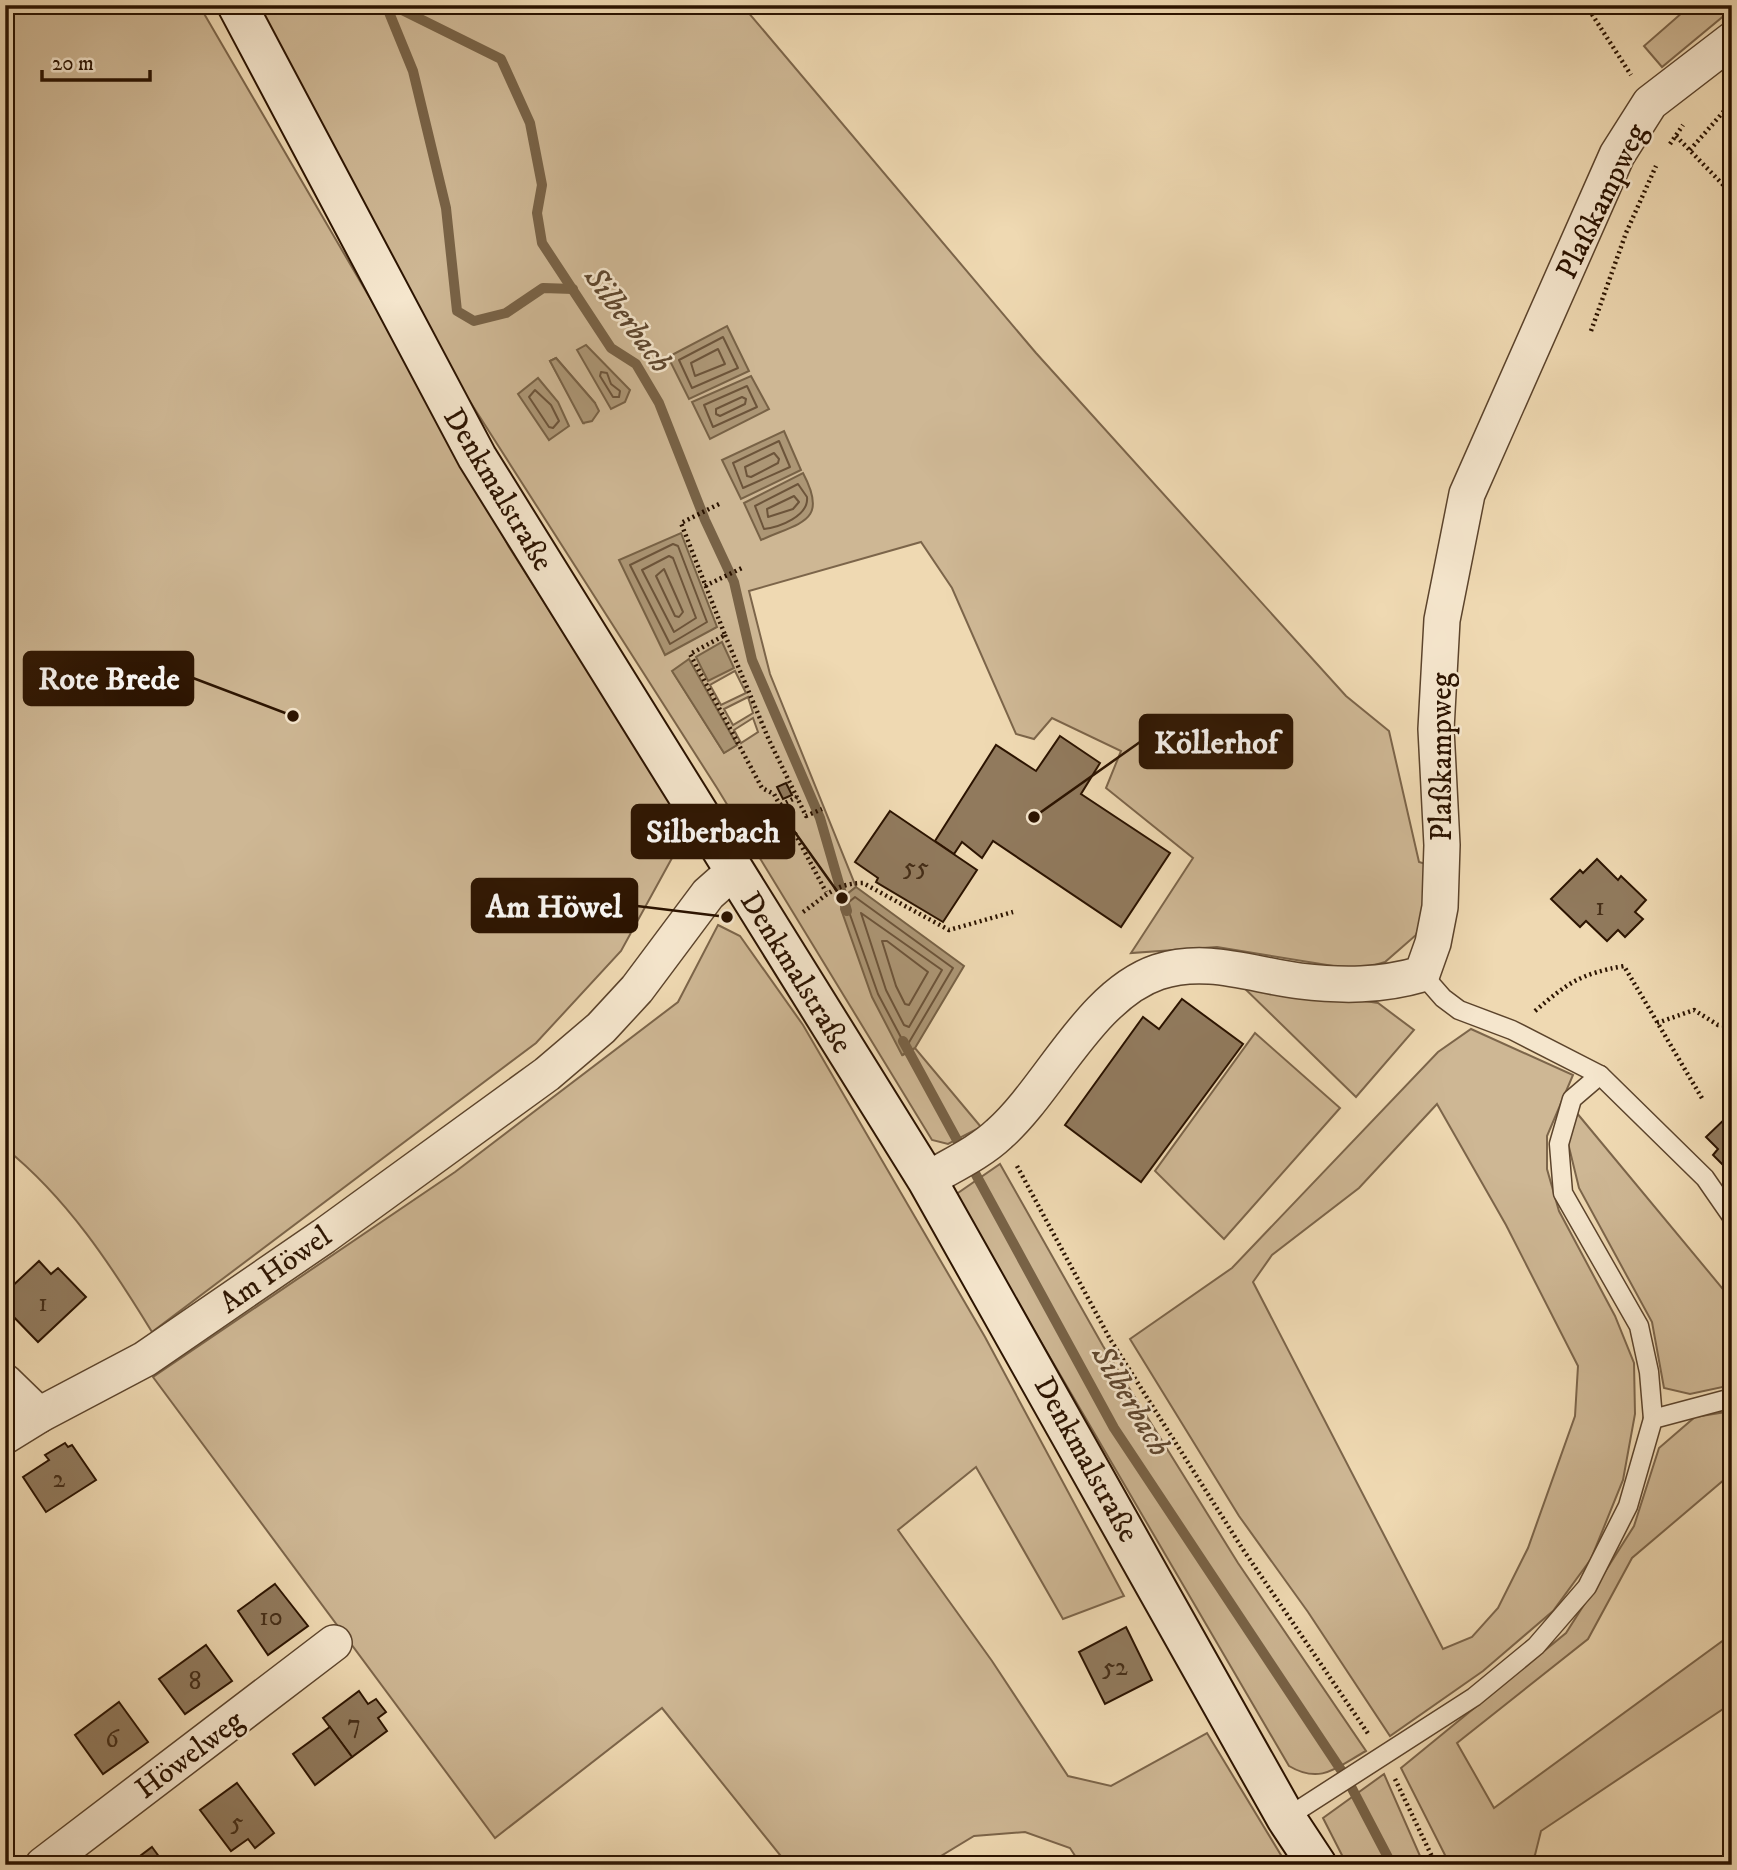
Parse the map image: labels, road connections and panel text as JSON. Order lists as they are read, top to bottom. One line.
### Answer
{"streets":{"main road":["Denkmalstraße"],"street":["Plaßkampweg","Am Höwel","Höwelweg"]},"crossings":[["Denkmalstraße","Am Höwel"]],"water":["Silberbach"],"places":["Rote Brede","Köllerhof","Silberbach","Am Höwel"],"house_numbers":["55","1","1","2","10","52","8","7","6","5"],"scale_bar":"20 m"}
